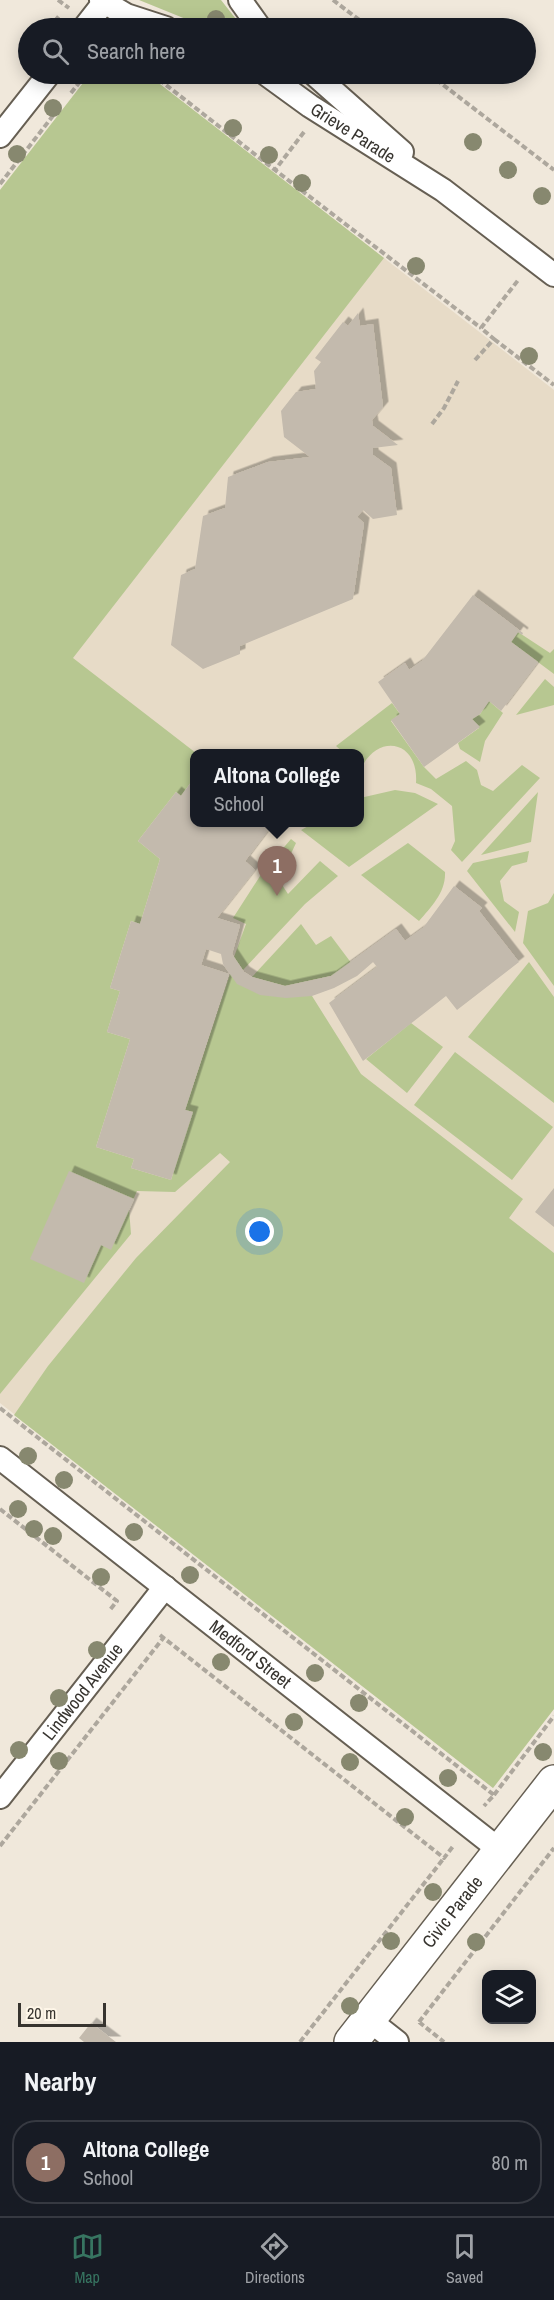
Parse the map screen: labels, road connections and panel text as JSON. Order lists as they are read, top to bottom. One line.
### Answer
{"streets":{"street":["Grieve Parade","Medford Street","Lindwood Avenue","Civic Parade"]},"crossings":[["Medford Street","Lindwood Avenue"],["Medford Street","Civic Parade"]],"scale_bar":"20 m","page":{"search":"Search here","popup":["Altona College","School"],"pins":"1","scale":"20 m","heading":"Nearby","list":[{"mark":"1","name":"Altona College","note":"School","value":"80 m"}],"nav":["Map","Directions","Saved"]}}
